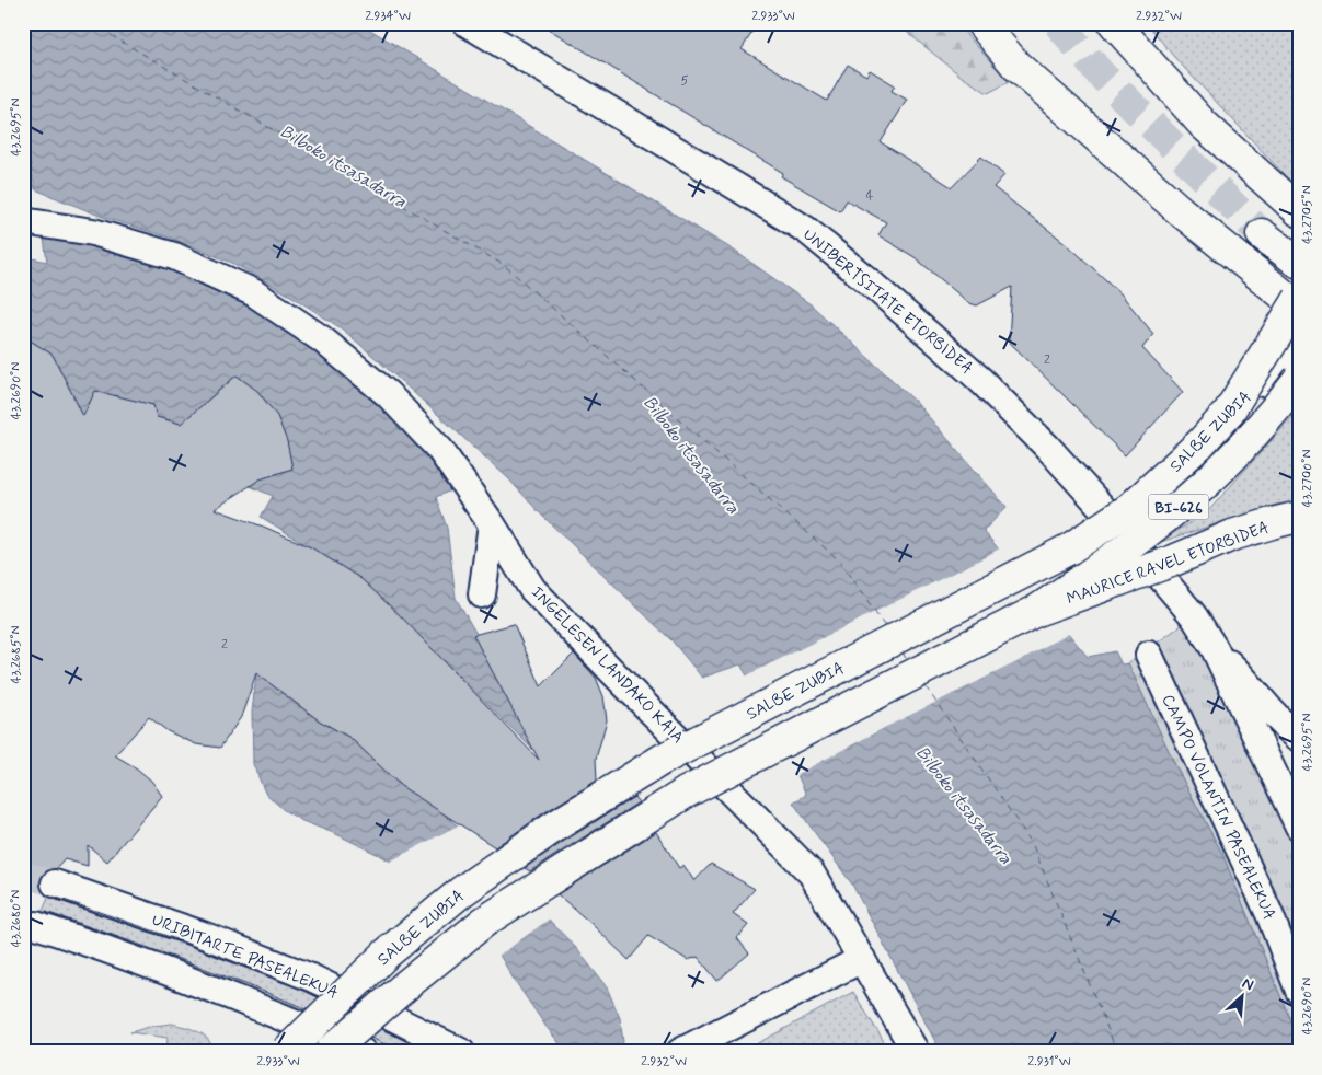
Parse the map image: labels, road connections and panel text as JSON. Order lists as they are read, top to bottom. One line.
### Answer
{"streets":{"main road":["SALBE ZUBIA","BI-626","MAURICE RAVEL ETORBIDEA"],"street":["UNIBERTSITATE ETORBIDEA","INGELESEN LANDAKO KAIA","CAMPO VOLANTIN PASEALEKUA","URIBITARTE PASEALEKUA"]},"crossings":[["BI-626","MAURICE RAVEL ETORBIDEA"]],"water":["Bilboko itsasadarra"],"house_numbers":["5","4","2","2"],"north":"top right","coordinates":["2.934°W","2.933°W","2.932°W","43.2695°N","43.2705°N","43.2690°N","43.2700°N","43.2685°N","43.2680°N","2.931°W"]}
